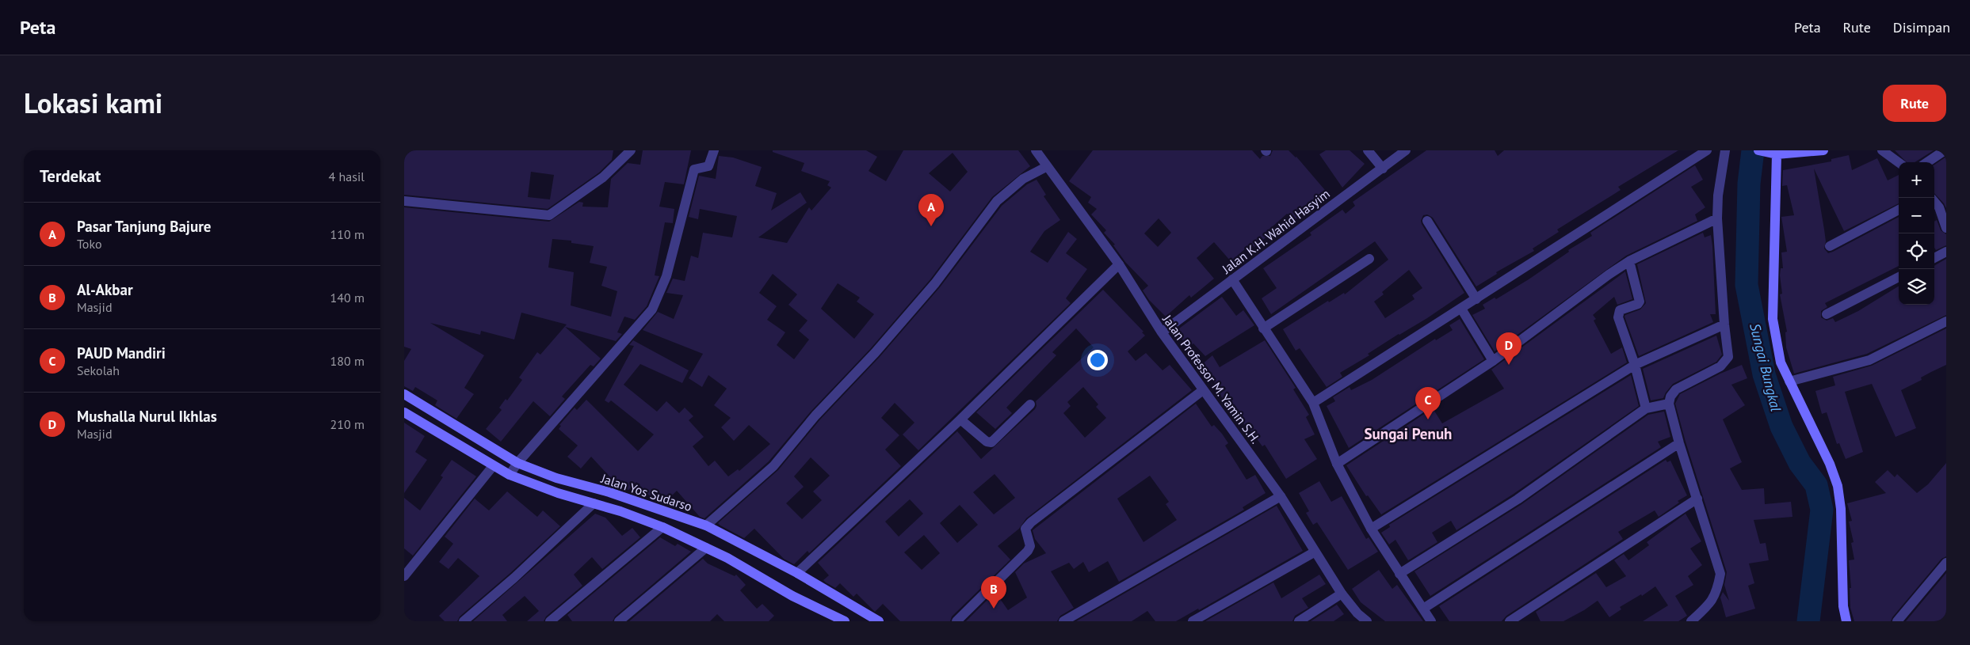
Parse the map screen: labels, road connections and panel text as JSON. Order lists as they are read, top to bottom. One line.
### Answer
{"streets":{"main road":["Jalan Yos Sudarso"],"street":["Jalan K.H. Wahid Hasyim","Jalan Professor M. Yamin S.H."]},"crossings":[["Jalan K.H. Wahid Hasyim","Jalan Professor M. Yamin S.H."]],"districts":["Sungai Penuh"],"water":["Sungai Bungkal"],"page":{"header":"Peta","nav":["Peta","Rute","Disimpan"],"title":"Lokasi kami","buttons":"Rute","heading":["Terdekat","4 hasil"],"map_buttons":["+","−"],"pins":["A","D","C","B"],"list":[{"mark":"A","name":"Pasar Tanjung Bajure","note":"Toko","value":"110 m"},{"mark":"B","name":"Al-Akbar","note":"Masjid","value":"140 m"},{"mark":"C","name":"PAUD Mandiri","note":"Sekolah","value":"180 m"},{"mark":"D","name":"Mushalla Nurul Ikhlas","note":"Masjid","value":"210 m"}]}}
